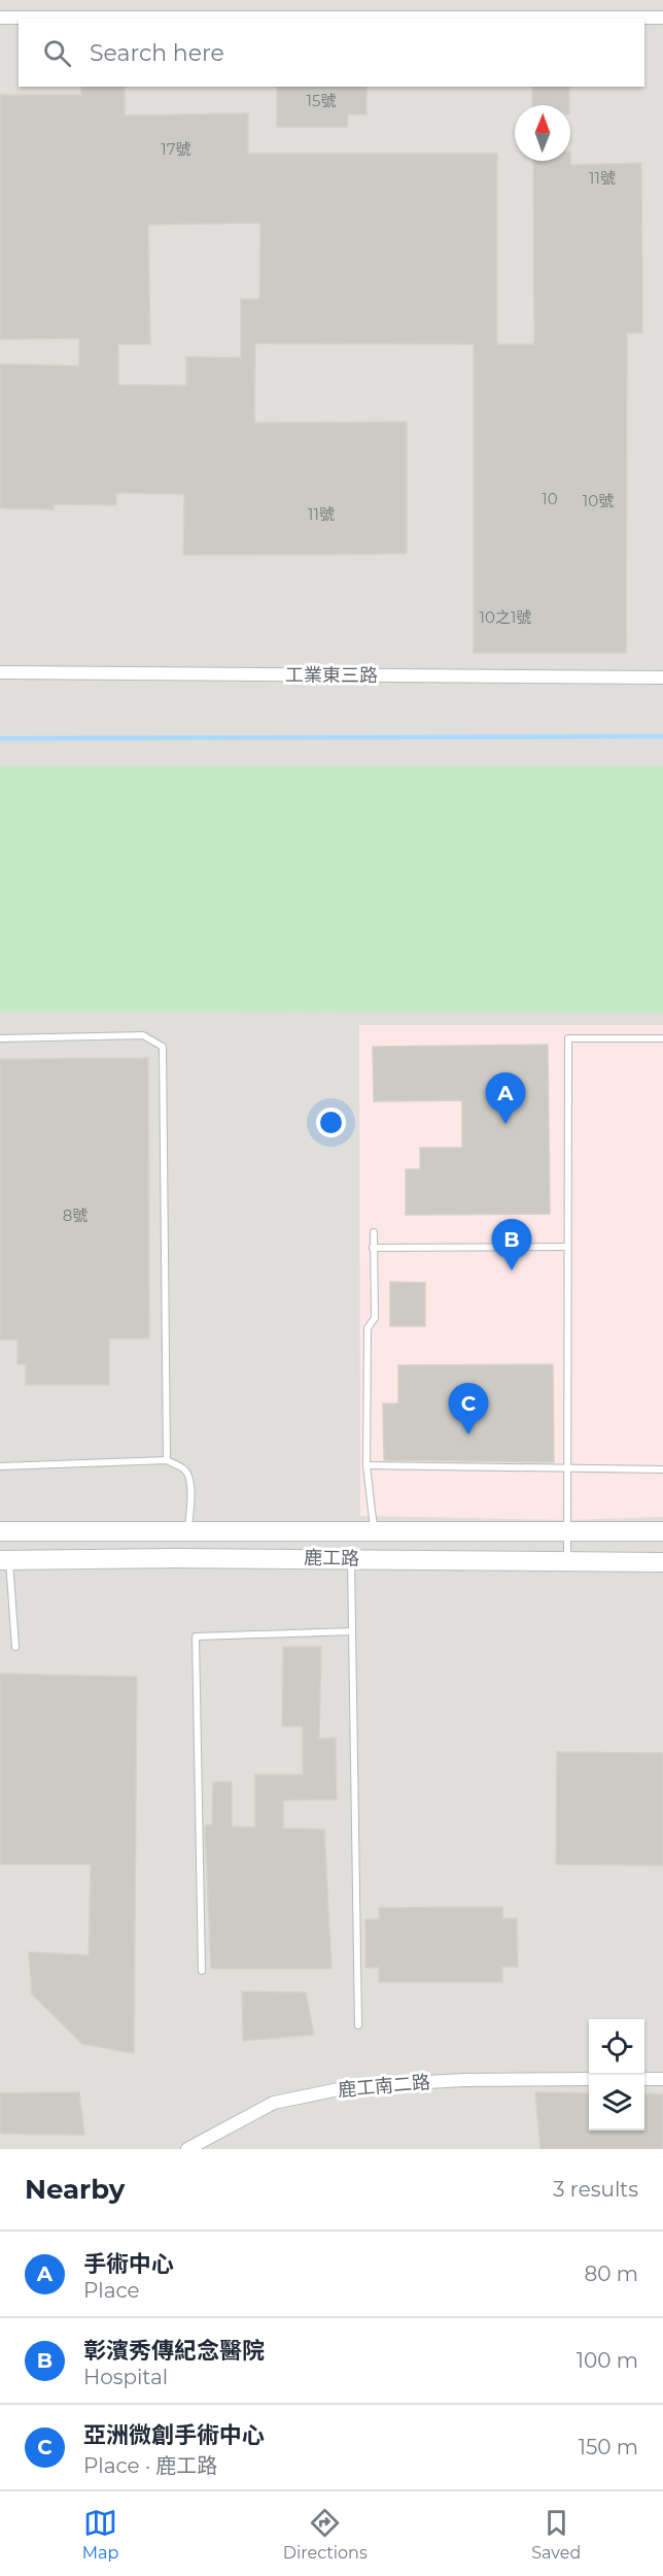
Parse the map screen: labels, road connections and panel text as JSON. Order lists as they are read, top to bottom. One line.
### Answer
{"streets":{"street":["工業東三路","鹿工路","鹿工南二路"]},"house_numbers":["15號","17號","11號","10","10號","11號","10之1號","8號"],"north":"top","page":{"search":"Search here","pins":["A","B","C"],"heading":["Nearby","3 results"],"list":[{"mark":"A","name":"手術中心","note":"Place","value":"80 m"},{"mark":"B","name":"彰濱秀傳紀念醫院","note":"Hospital","value":"100 m"},{"mark":"C","name":"亞洲微創手術中心","note":"Place · 鹿工路","value":"150 m"}],"nav":["Map","Directions","Saved"]}}
